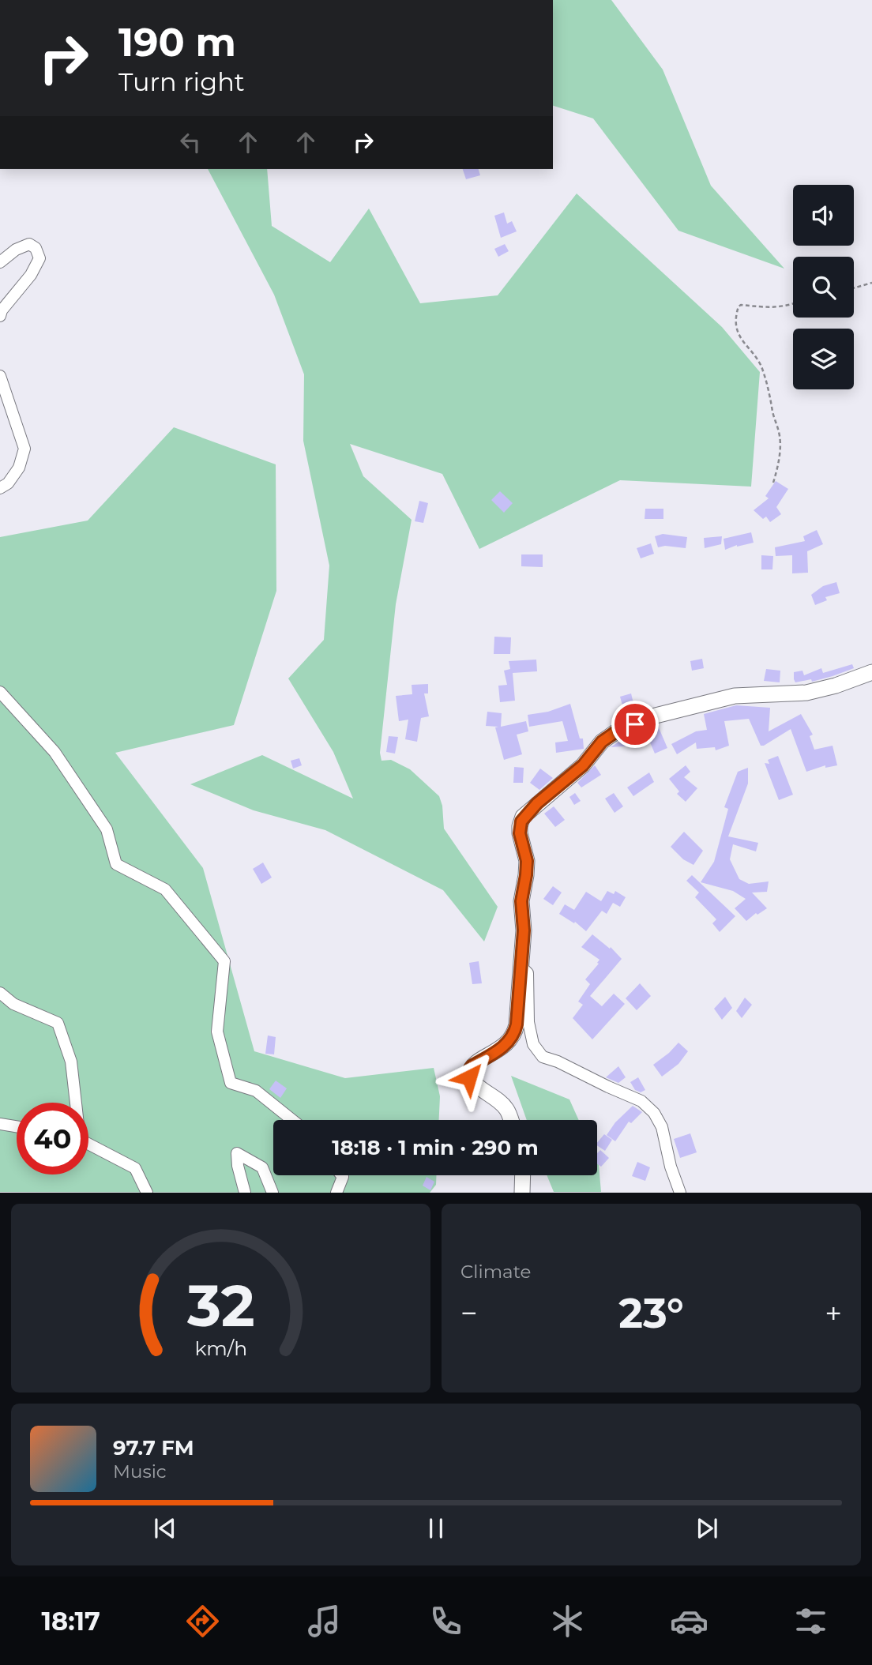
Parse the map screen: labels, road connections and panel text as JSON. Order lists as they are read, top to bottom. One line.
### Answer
{"page":{"turn":["190 m","Turn right"],"limit":"40","trip":"18:18 · 1 min · 290 m","tile":"Climate","heat":["−","23°","+"],"song":["97.7 FM","Music"],"tabs":"18:17","gauge":["32","km/h"]}}
